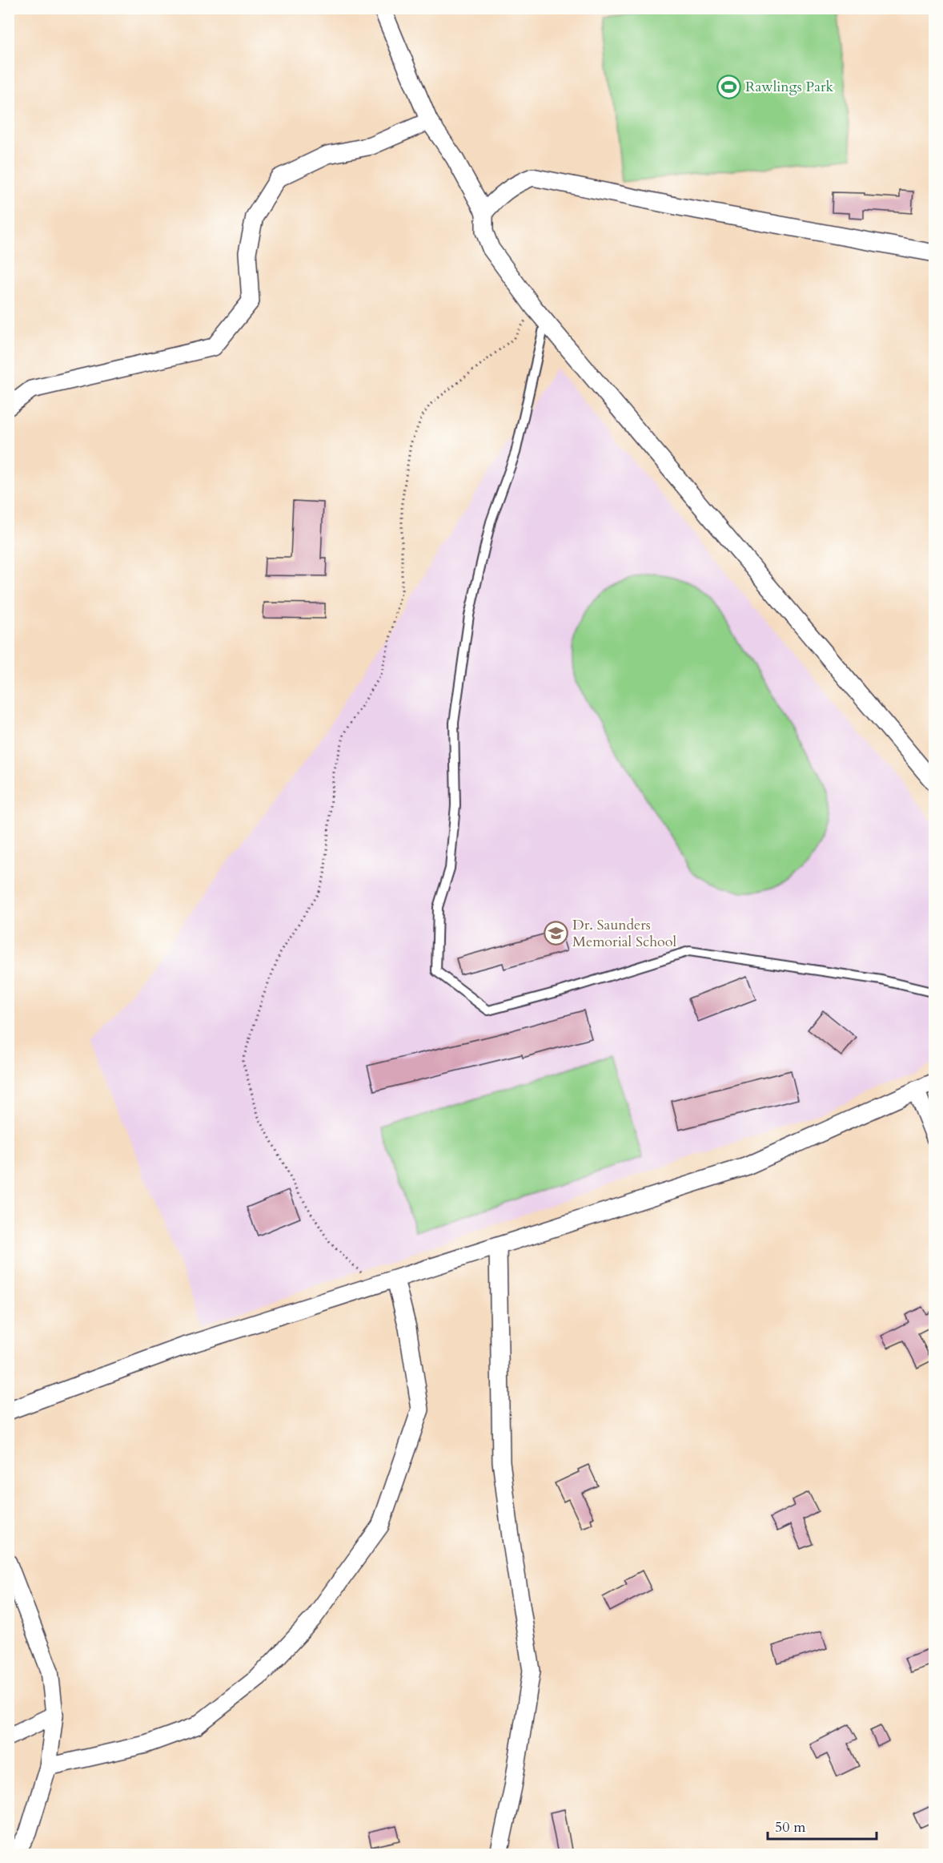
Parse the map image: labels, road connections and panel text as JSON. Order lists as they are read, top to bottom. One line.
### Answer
{"places":{"sports":["Rawlings Park"],"school or university":["Dr. Saunders Memorial School"]},"scale_bar":"50 m"}
